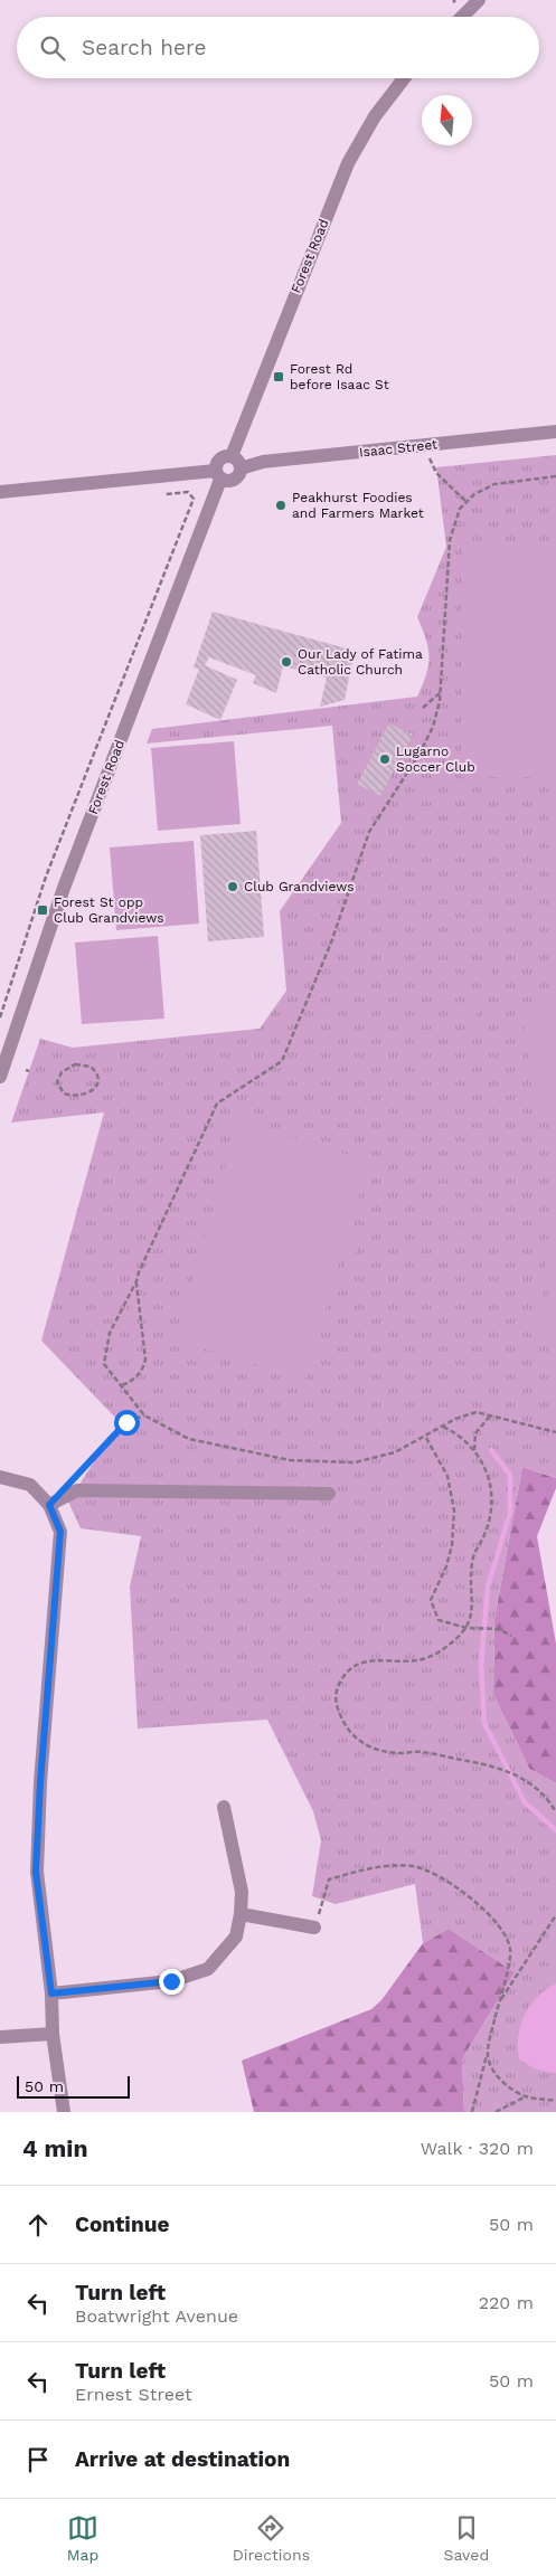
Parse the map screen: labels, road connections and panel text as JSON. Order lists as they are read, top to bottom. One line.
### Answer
{"streets":{"street":["Forest Road","Isaac Street"]},"crossings":[["Forest Road","Isaac Street"]],"places":{"transit":["Forest Rd before Isaac St","Forest St opp Club Grandviews"],"other":["Peakhurst Foodies and Farmers Market","Our Lady of Fatima Catholic Church","Lugarno Soccer Club","Club Grandviews"]},"scale_bar":"50 m","north":"top","page":{"search":"Search here","scale":"50 m","heading":["4 min","Walk · 320 m"],"list":[["Continue","50 m"],["Turn left","Boatwright Avenue","220 m"],["Turn left","Ernest Street","50 m"],"Arrive at destination"],"nav":["Map","Directions","Saved"]}}
